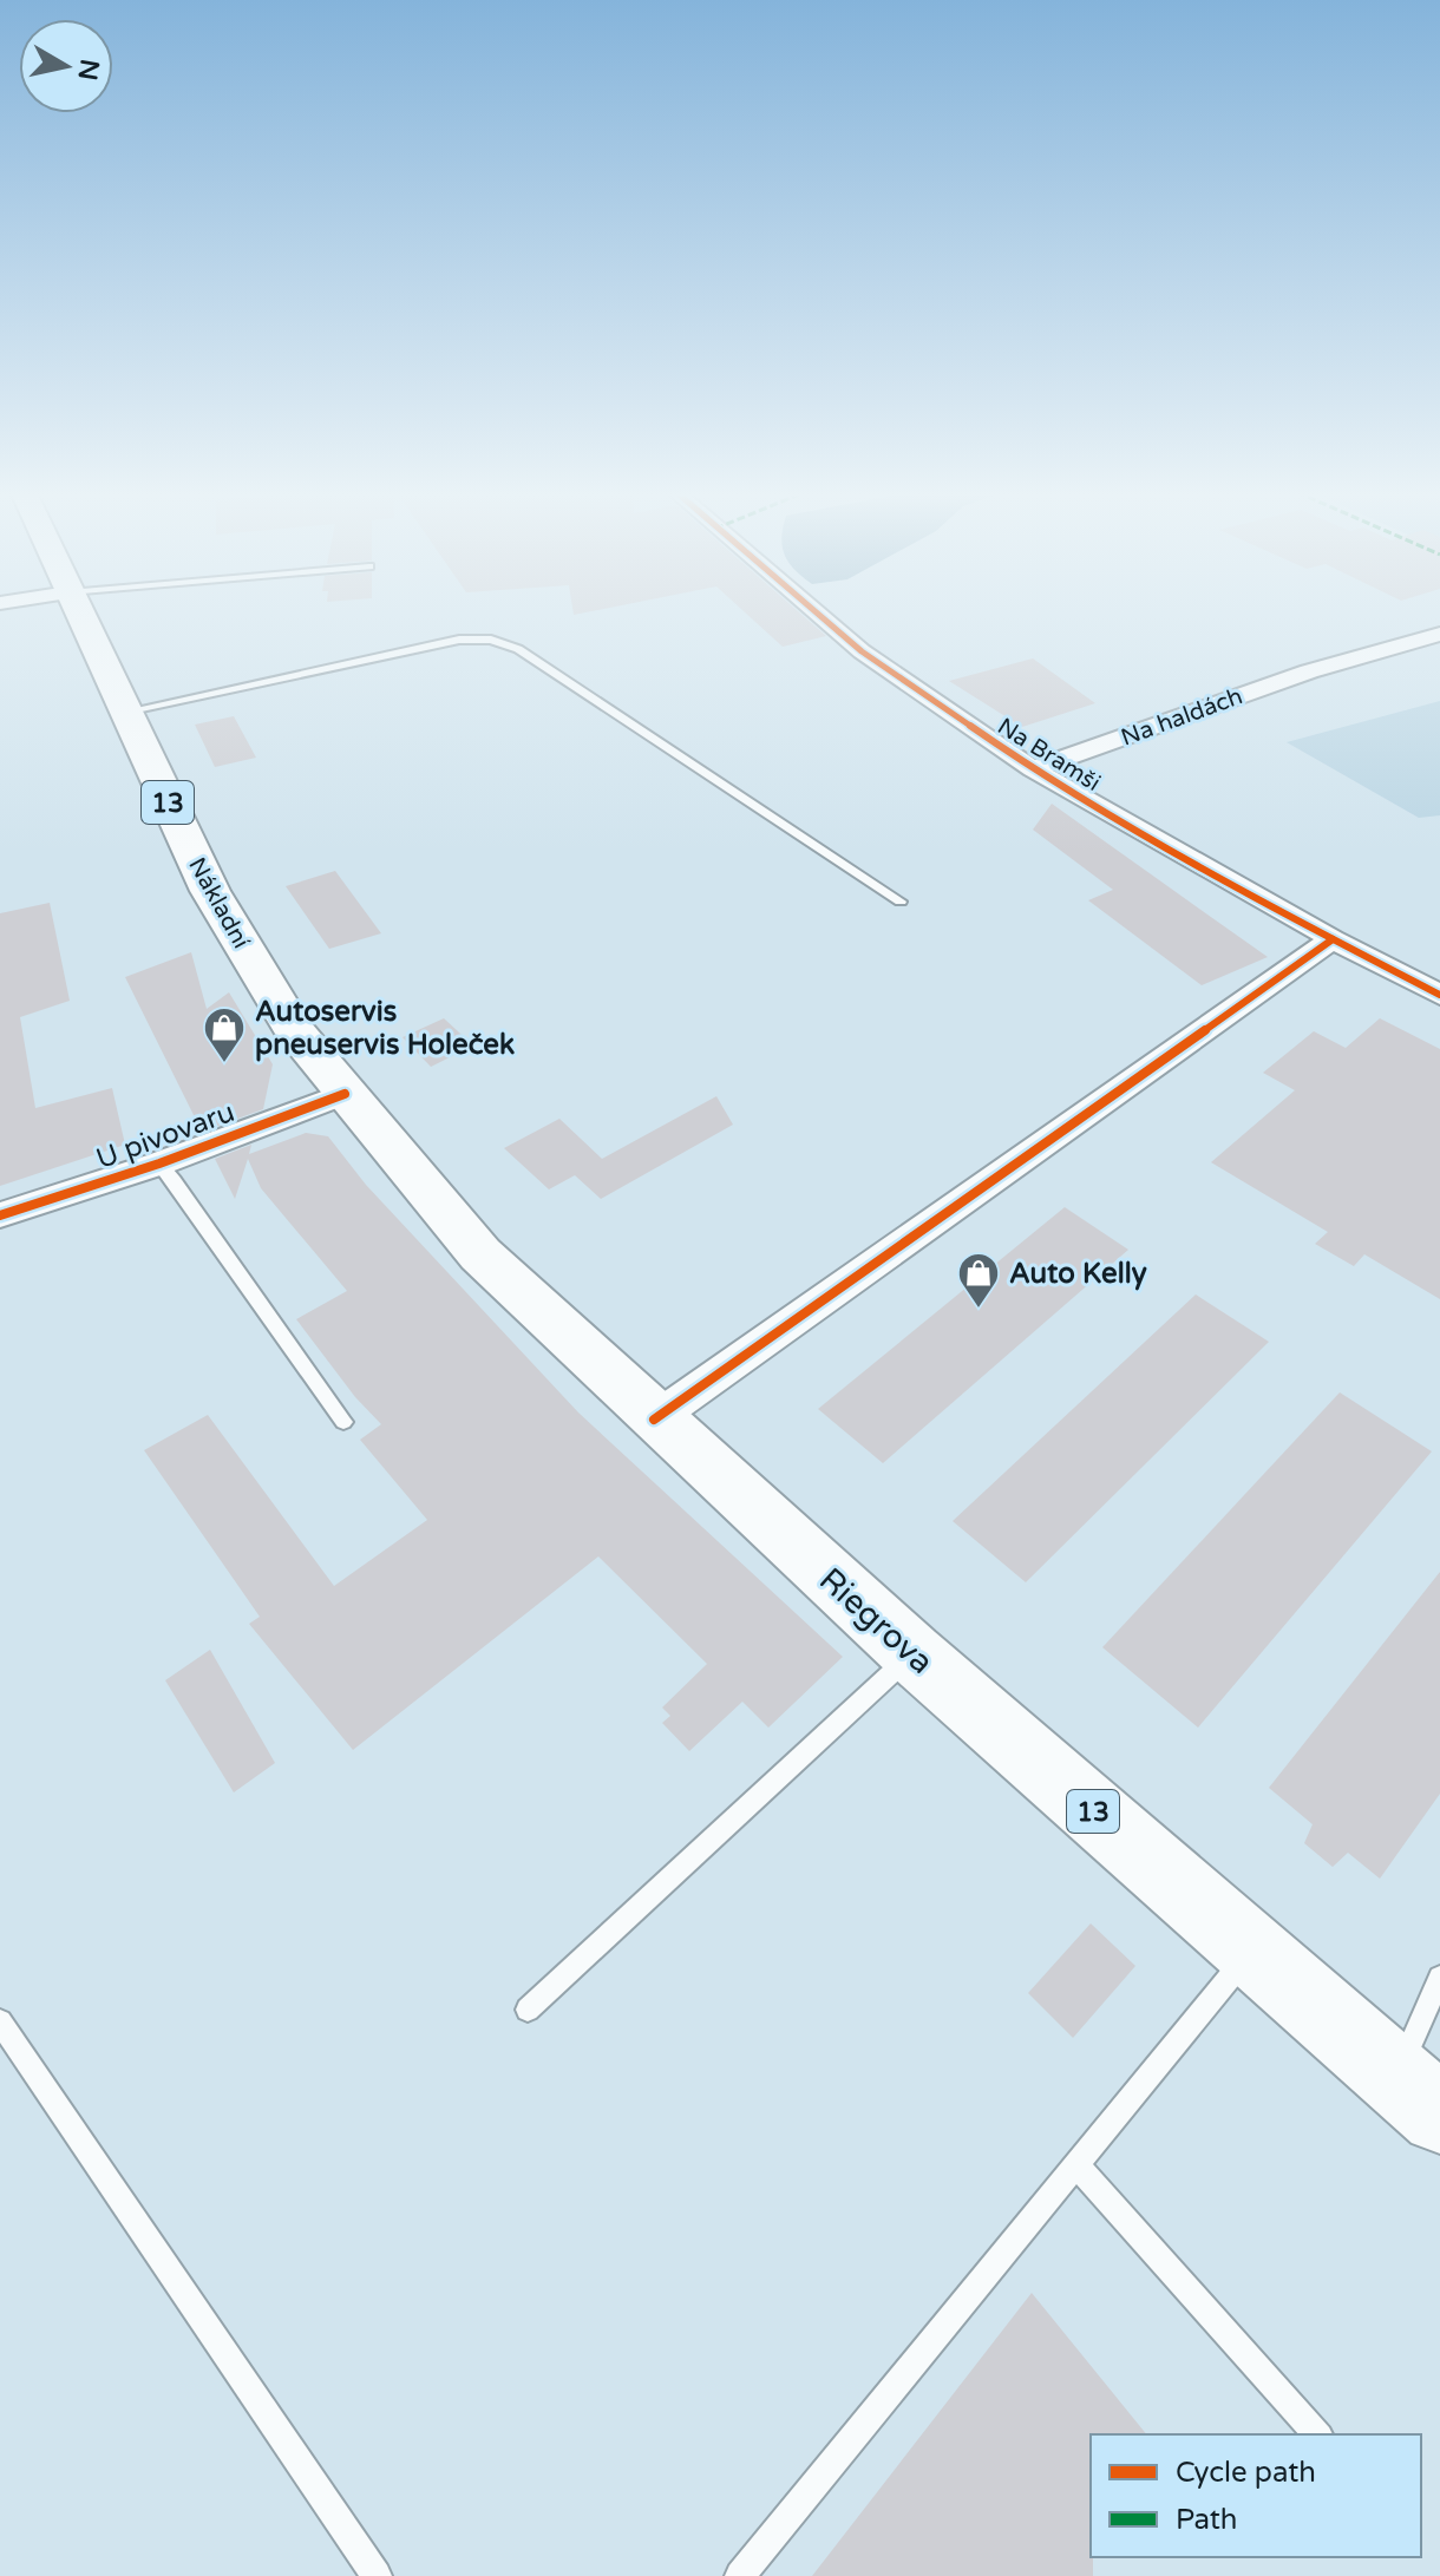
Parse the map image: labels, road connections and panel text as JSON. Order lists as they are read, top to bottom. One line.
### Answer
{"streets":{"main road":["13","Nákladní","Riegrova"],"street":["Na haldách","Na Bramši","U pivovaru"]},"crossings":[["Na haldách","Na Bramši"],["Nákladní","U pivovaru"],["Nákladní","Riegrova"],["U pivovaru","Riegrova"]],"places":{"shop":["Autoservis pneuservis Holeček","Auto Kelly"]},"legend":["Cycle path","Path"],"north":"right"}
